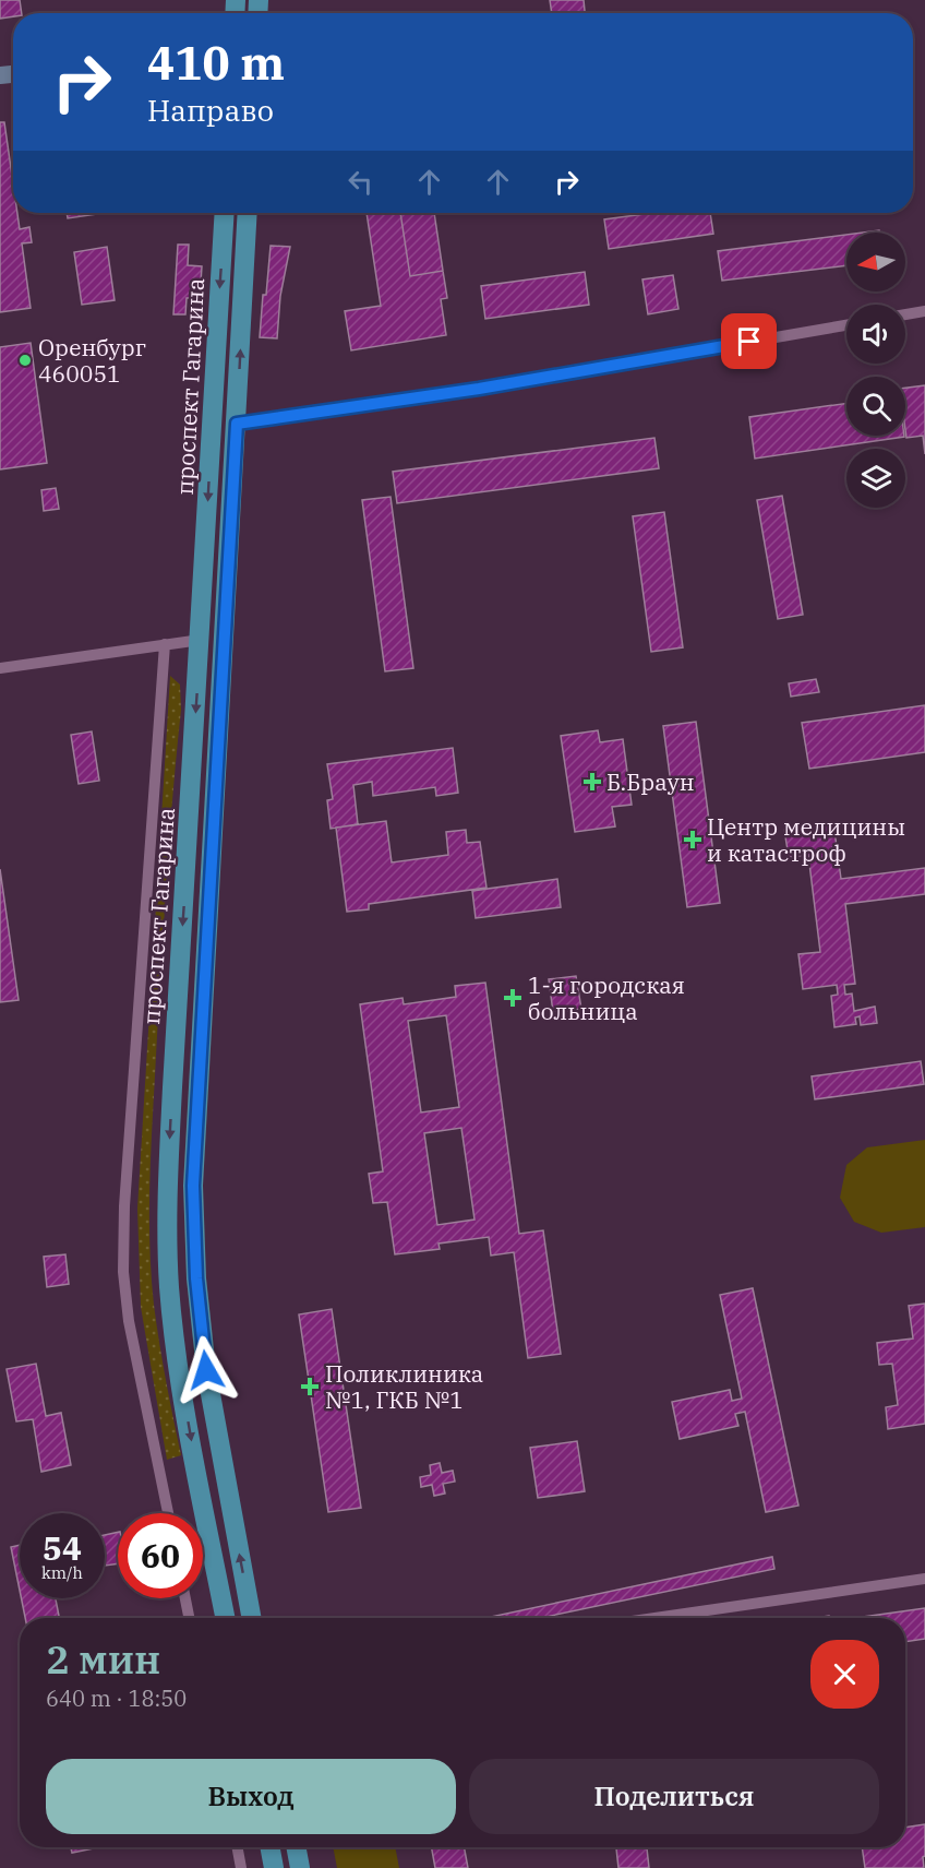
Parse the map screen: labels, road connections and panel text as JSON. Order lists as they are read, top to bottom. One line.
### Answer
{"streets":{"main road":["проспект Гагарина"]},"places":{"other":["Оренбург 460051"],"health":["Б.Браун","Центр медицины и катастроф","1-я городская больница","Поликлиника №1, ГКБ №1"]},"north":"left","page":{"turn":["410 m","Направо"],"speed":"54 km/h","limit":"60","heading":["2 мин","640 m · 18:50"],"buttons":["Выход","Поделиться"]}}
